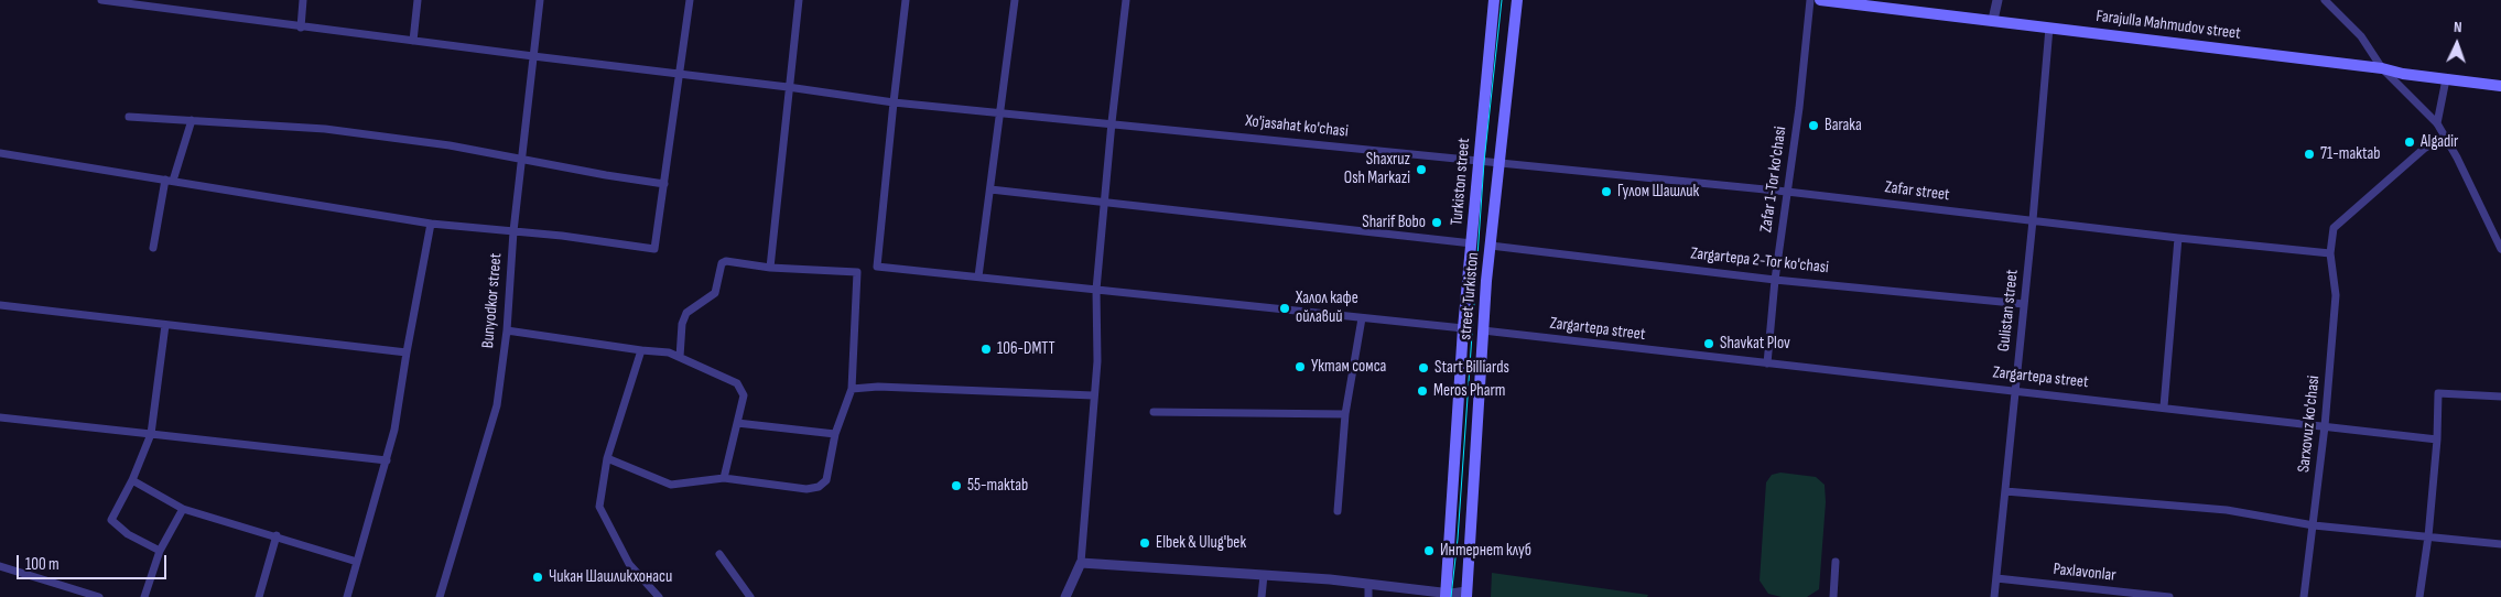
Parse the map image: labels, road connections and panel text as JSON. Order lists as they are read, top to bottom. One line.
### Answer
{"streets":{"main road":["Farajulla Mahmudov street","Turkiston street","street Turkiston"],"street":["Xo'jasahat ko'chasi","Zafar 1-Tor ko'chasi","Zafar street","Zargartepa 2-Tor ko'chasi","Bunyodkor street","Gulistan street","Zargartepa street","Sarxovuz ko'chasi","Paxlavonlar"]},"crossings":[["Farajulla Mahmudov street","Gulistan street"],["Xo'jasahat ko'chasi","Turkiston street"],["Xo'jasahat ko'chasi","Zafar street"],["Xo'jasahat ko'chasi","street Turkiston"],["Xo'jasahat ko'chasi","Bunyodkor street"],["Zafar 1-Tor ko'chasi","Zafar street"],["Zafar 1-Tor ko'chasi","Zargartepa 2-Tor ko'chasi"],["Zafar 1-Tor ko'chasi","Zargartepa street"],["Zafar street","street Turkiston"],["Zafar street","Gulistan street"],["Zafar street","Sarxovuz ko'chasi"],["Zargartepa 2-Tor ko'chasi","street Turkiston"],["Zargartepa 2-Tor ko'chasi","Gulistan street"],["street Turkiston","Zargartepa street"],["Gulistan street","Zargartepa street"],["Gulistan street","Paxlavonlar"],["Zargartepa street","Sarxovuz ko'chasi"]],"places":["Baraka","Algadir","71-maktab","Shaxruz Osh Markazi","Гулом Шашлик","Sharif Bobo","Халол кафе ойлавий","Shavkat Plov","106-DMTT","Уктам сомса","Start Billiards","Meros Pharm","55-maktab","Elbek & Ulug'bek","Интернет клуб","Чикан Шашликхонаси"],"scale_bar":"100 m","north":"top"}
